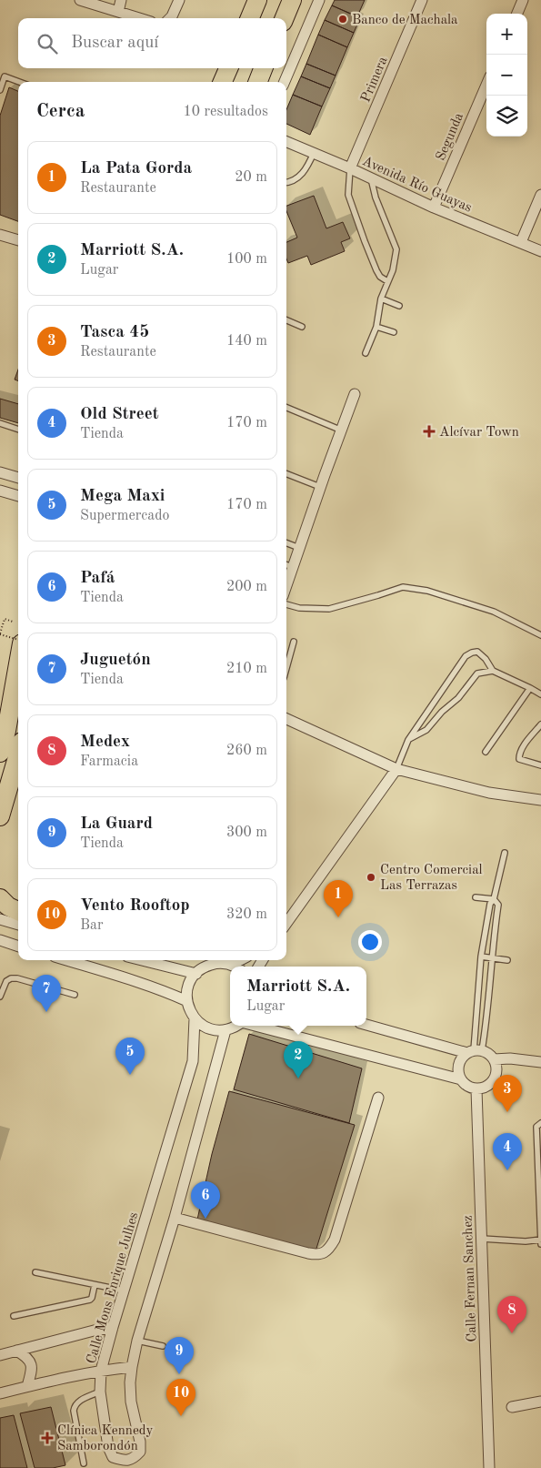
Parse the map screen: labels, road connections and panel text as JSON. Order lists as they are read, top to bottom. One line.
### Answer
{"streets":{"street":["Primera","Segunda","Avenida Río Guayas","Calle Fernan Sanchez","Calle Mons Enrique Julhes"]},"crossings":[["Primera","Avenida Río Guayas"],["Segunda","Avenida Río Guayas"]],"places":{"other":["Banco de Machala","Centro Comercial Las Terrazas"],"health":["Alcívar Town","Clínica Kennedy Samborondón"]},"page":{"map_buttons":["+","−"],"search":"Buscar aquí","heading":["Cerca","10 resultados"],"list":[{"mark":"1","name":"La Pata Gorda","note":"Restaurante","value":"20 m"},{"mark":"2","name":"Marriott S.A.","note":"Lugar","value":"100 m"},{"mark":"3","name":"Tasca 45","note":"Restaurante","value":"140 m"},{"mark":"4","name":"Old Street","note":"Tienda","value":"170 m"},{"mark":"5","name":"Mega Maxi","note":"Supermercado","value":"170 m"},{"mark":"6","name":"Pafá","note":"Tienda","value":"200 m"},{"mark":"7","name":"Juguetón","note":"Tienda","value":"210 m"},{"mark":"8","name":"Medex","note":"Farmacia","value":"260 m"},{"mark":"9","name":"La Guard","note":"Tienda","value":"300 m"},{"mark":"10","name":"Vento Rooftop","note":"Bar","value":"320 m"}],"pins":["1","7","5","2","3","4","6","8","9","10"],"popup":["Marriott S.A.","Lugar"]}}
